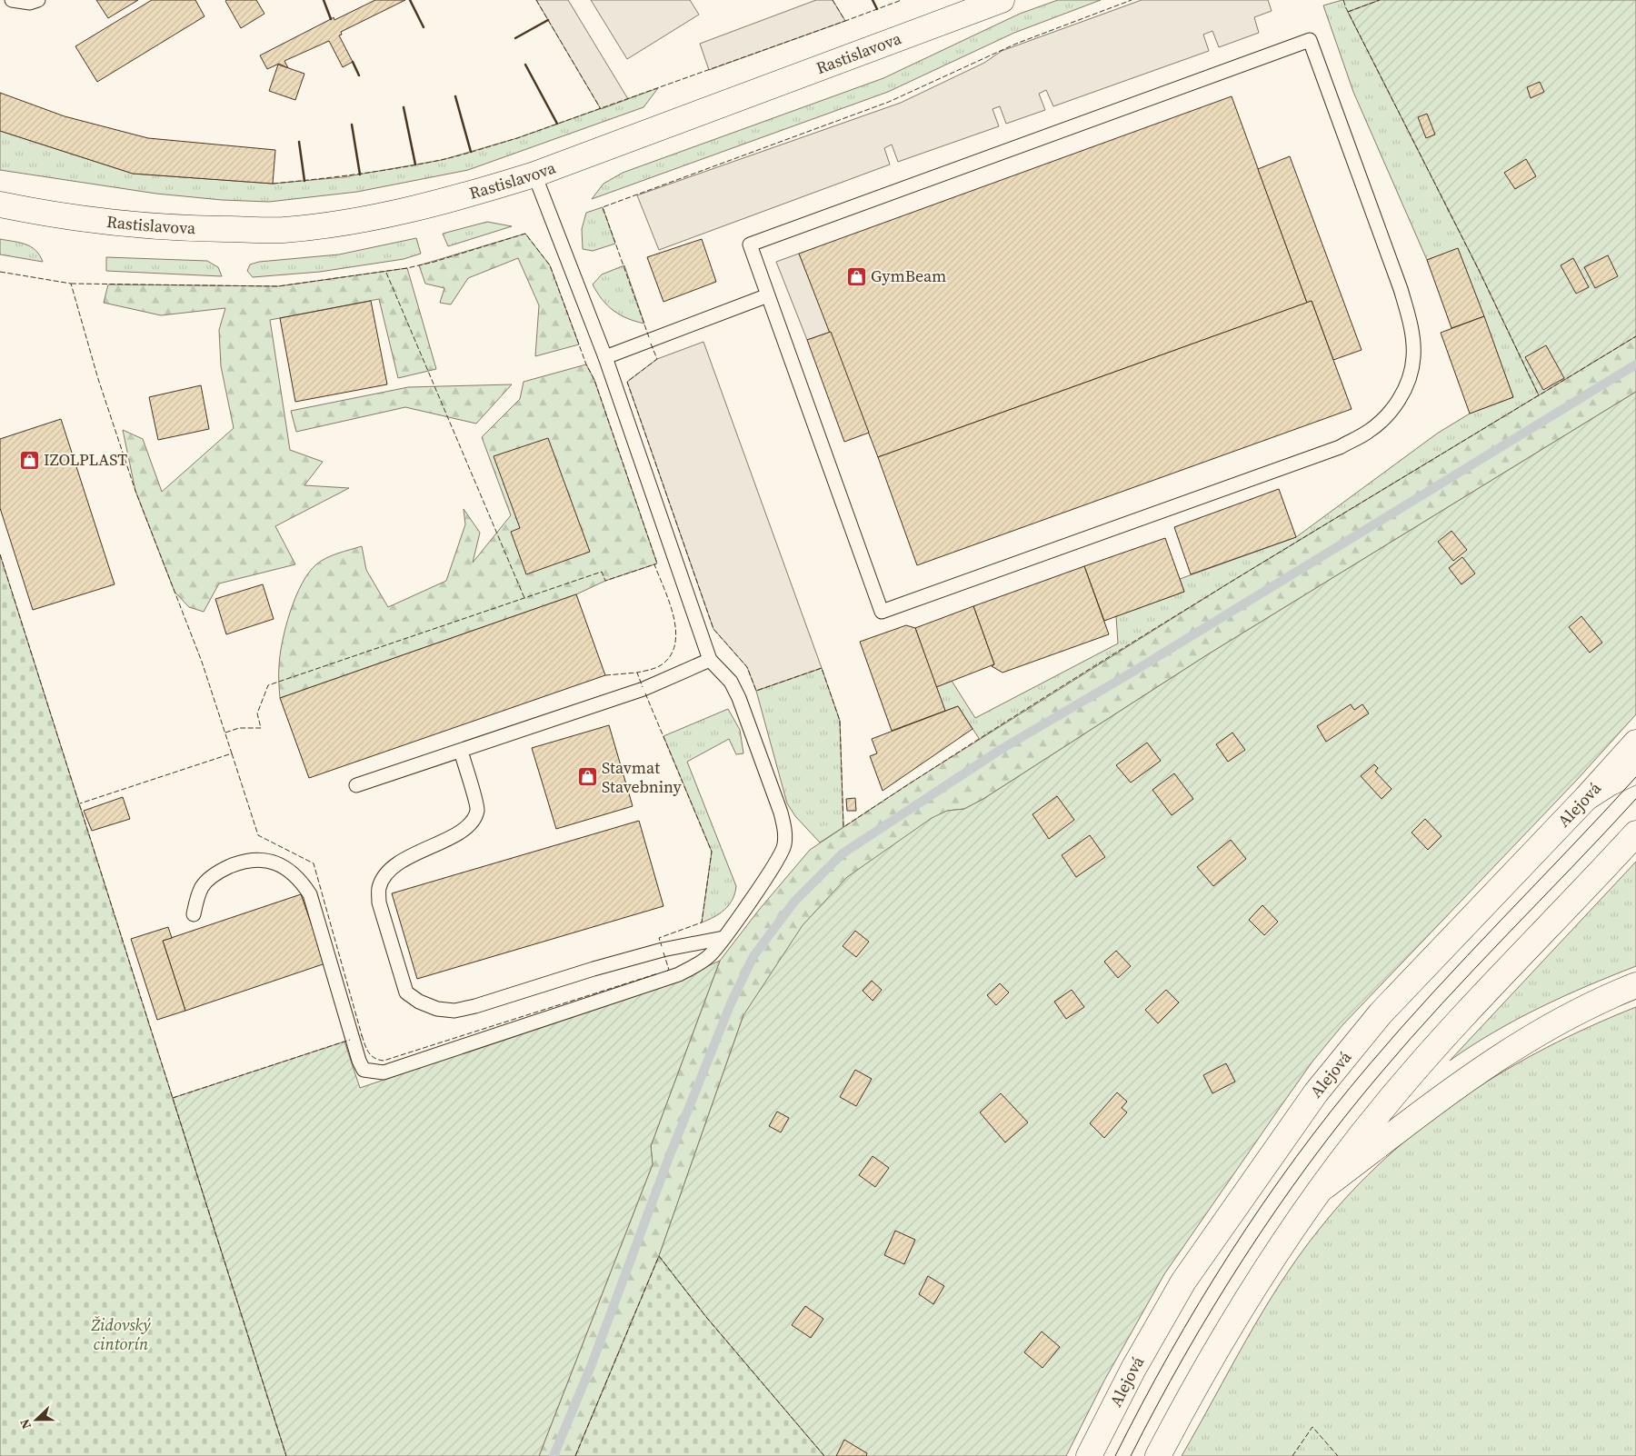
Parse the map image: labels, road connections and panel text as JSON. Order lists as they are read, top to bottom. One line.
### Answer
{"streets":{"main road":["Rastislavova","Alejová"]},"parks":["Židovský cintorín"],"places":{"shop":["GymBeam","IZOLPLAST","Stavmat Stavebniny"]},"north":"left"}
